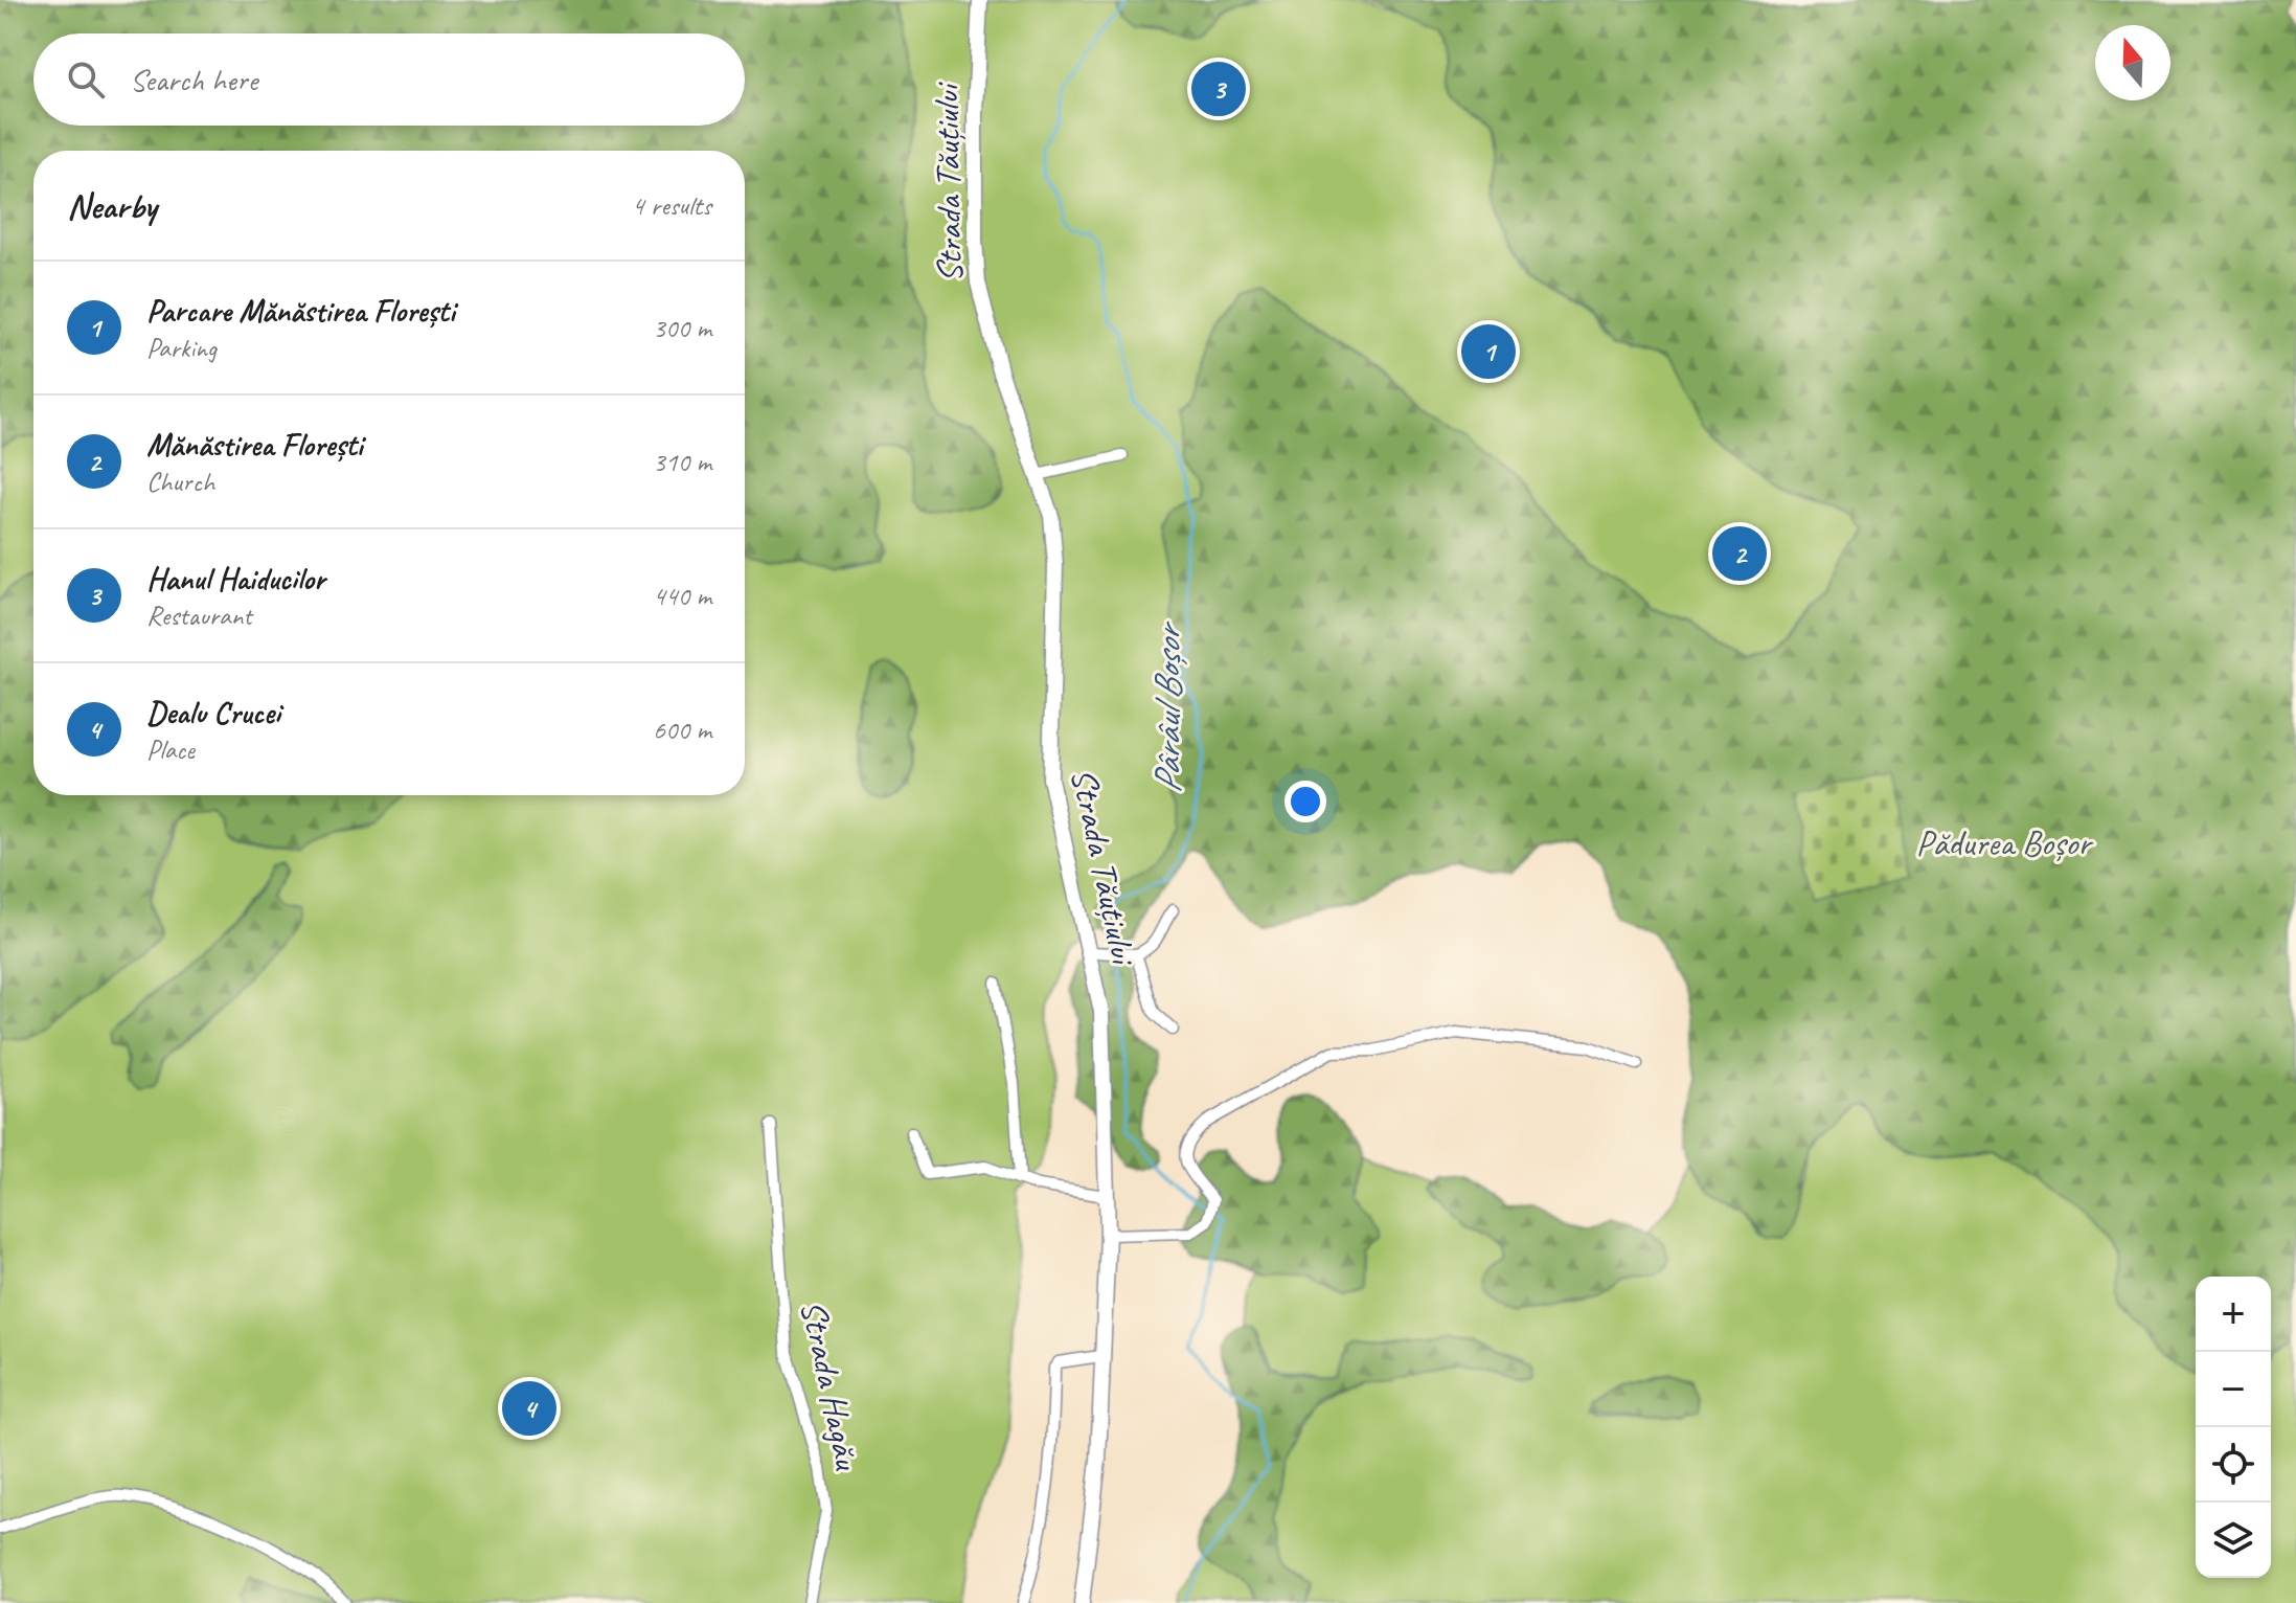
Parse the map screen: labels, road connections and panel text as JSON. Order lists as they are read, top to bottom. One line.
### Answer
{"streets":{"street":["Strada Tăuțiului","Strada Hagău"]},"water":["Pârâul Boșor"],"parks":["Pădurea Boșor"],"north":"top","page":{"search":"Search here","pins":["3","1","2","4"],"heading":["Nearby","4 results"],"list":[{"mark":"1","name":"Parcare Mănăstirea Florești","note":"Parking","value":"300 m"},{"mark":"2","name":"Mănăstirea Florești","note":"Church","value":"310 m"},{"mark":"3","name":"Hanul Haiducilor","note":"Restaurant","value":"440 m"},{"mark":"4","name":"Dealu Crucei","note":"Place","value":"600 m"}],"map_buttons":["+","−"]}}
